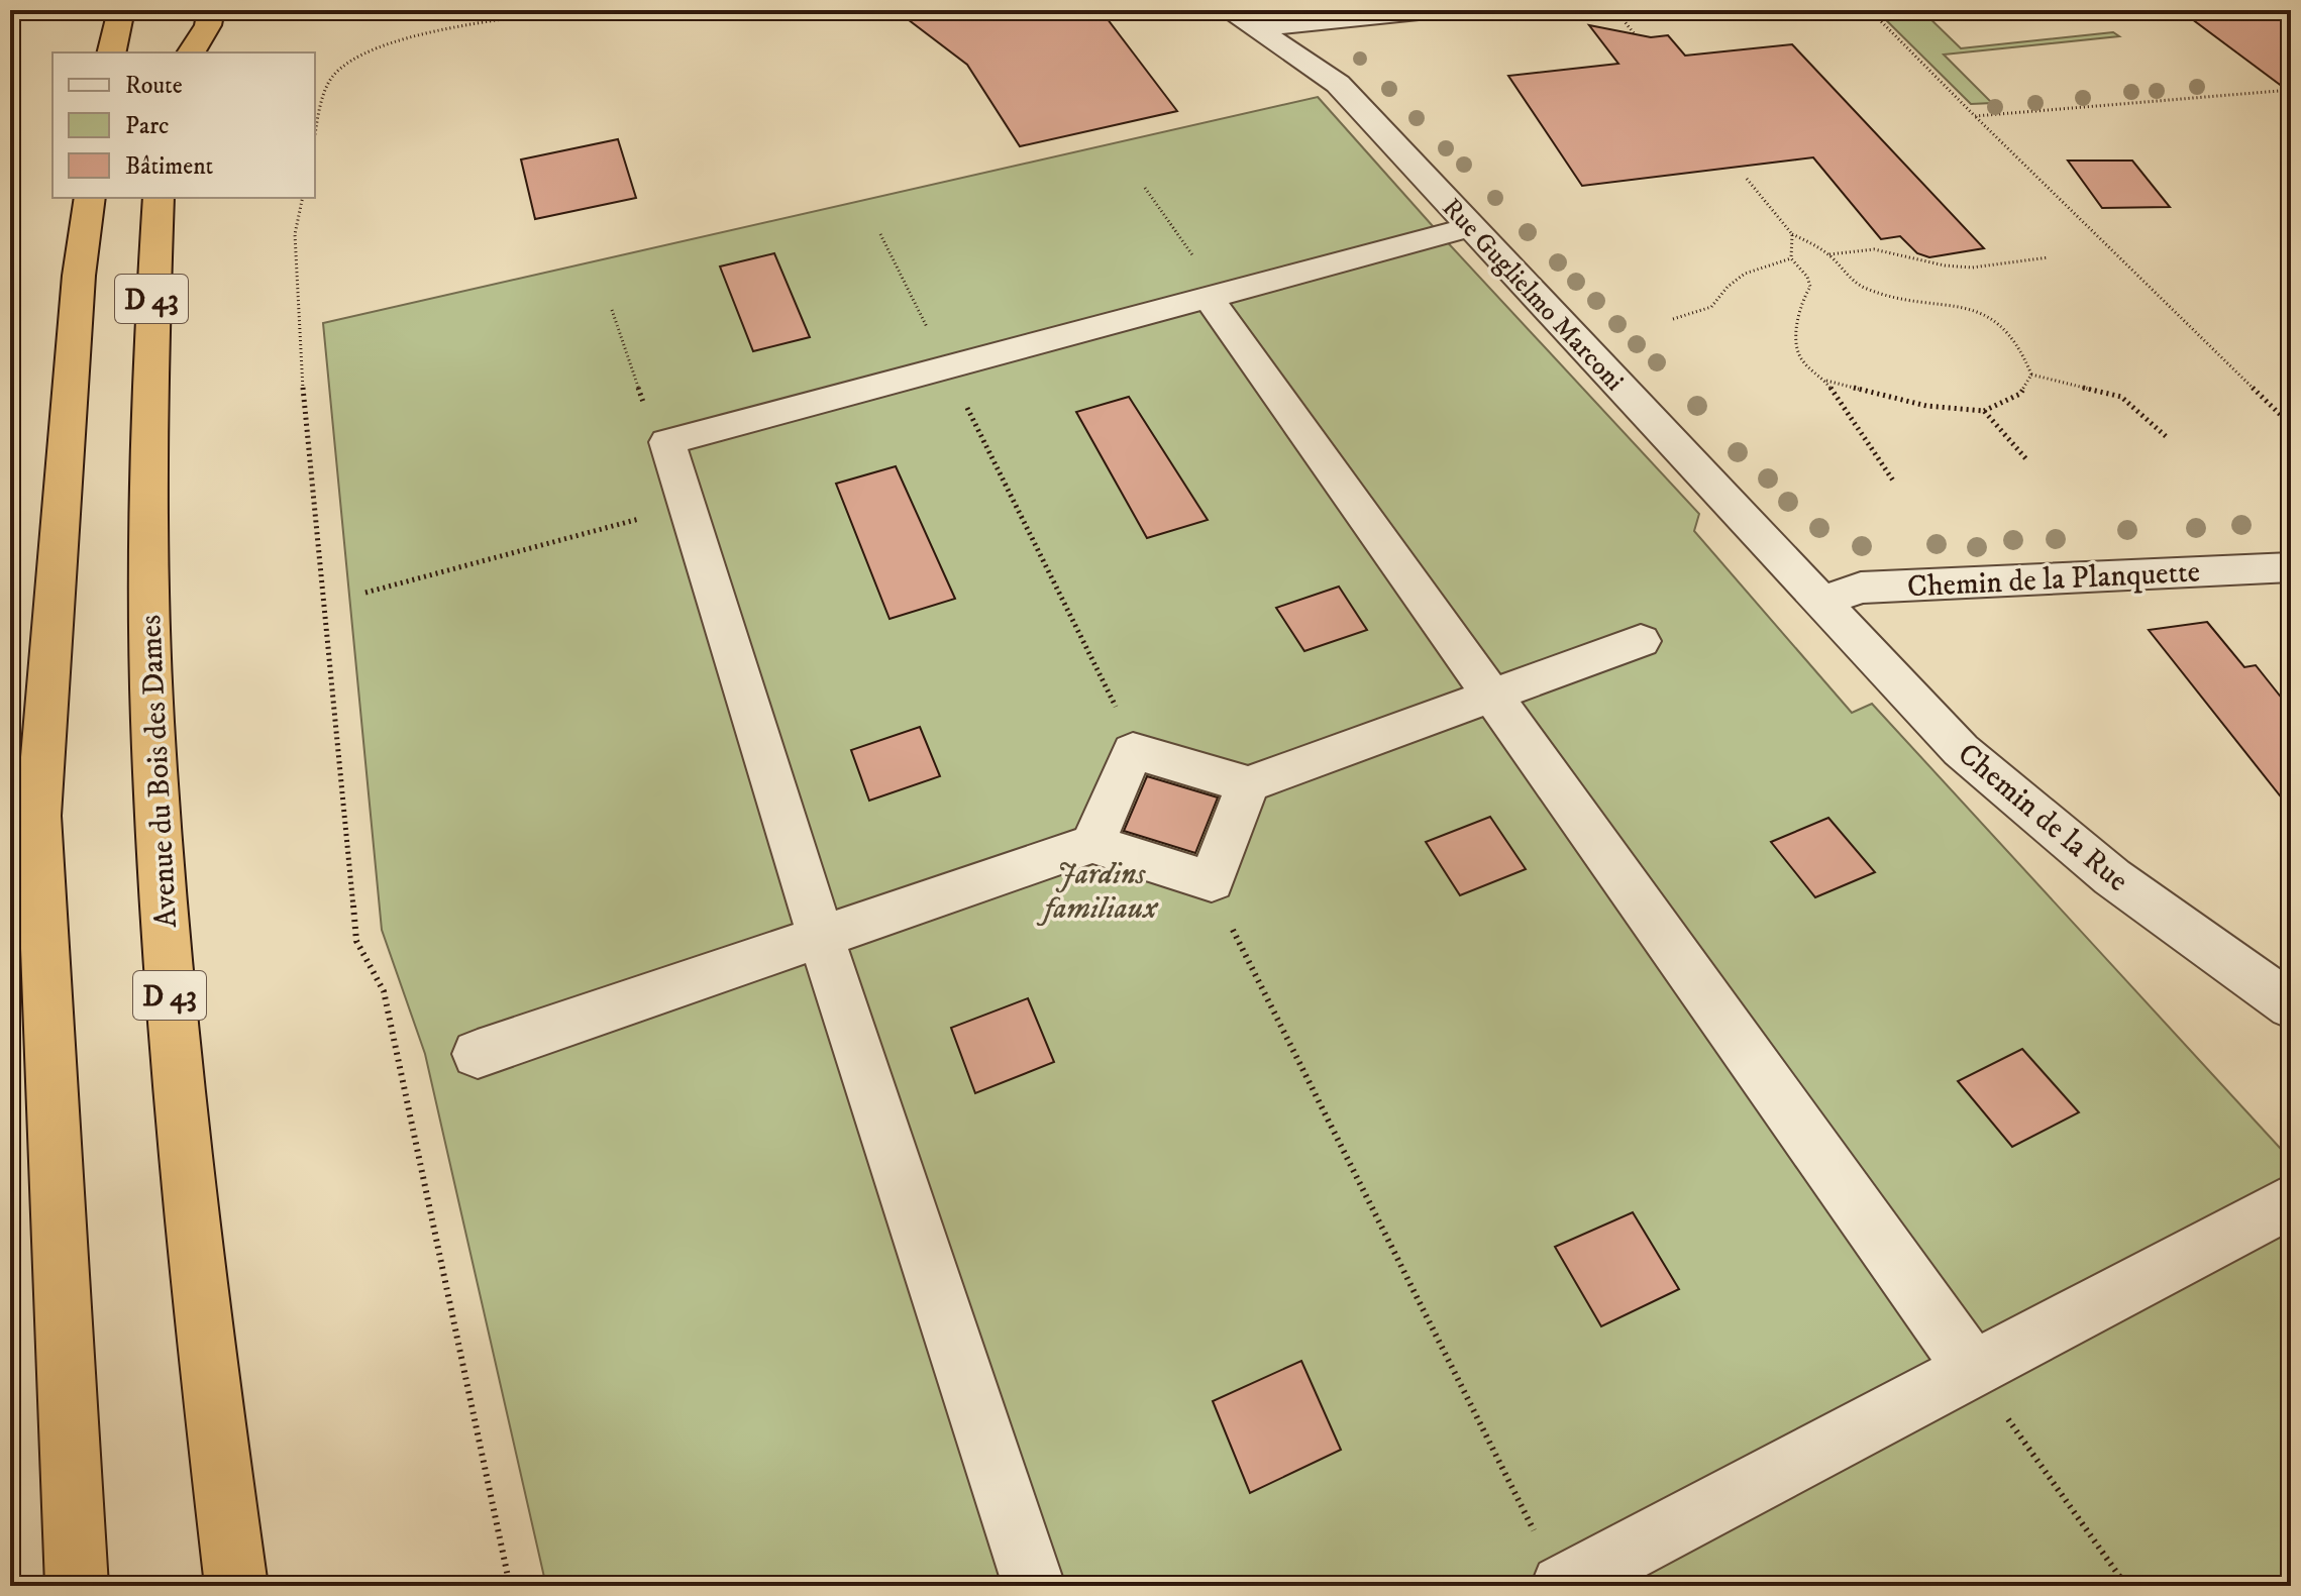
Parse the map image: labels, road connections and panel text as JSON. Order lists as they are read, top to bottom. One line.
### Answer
{"streets":{"highway":["D 43","Avenue du Bois des Dames"],"street":["Rue Guglielmo Marconi","Chemin de la Planquette","Chemin de la Rue"]},"crossings":[["Rue Guglielmo Marconi","Chemin de la Planquette"],["Rue Guglielmo Marconi","Chemin de la Rue"],["Chemin de la Planquette","Chemin de la Rue"]],"parks":["Jardins familiaux"],"legend":["Route","Parc","Bâtiment"]}
